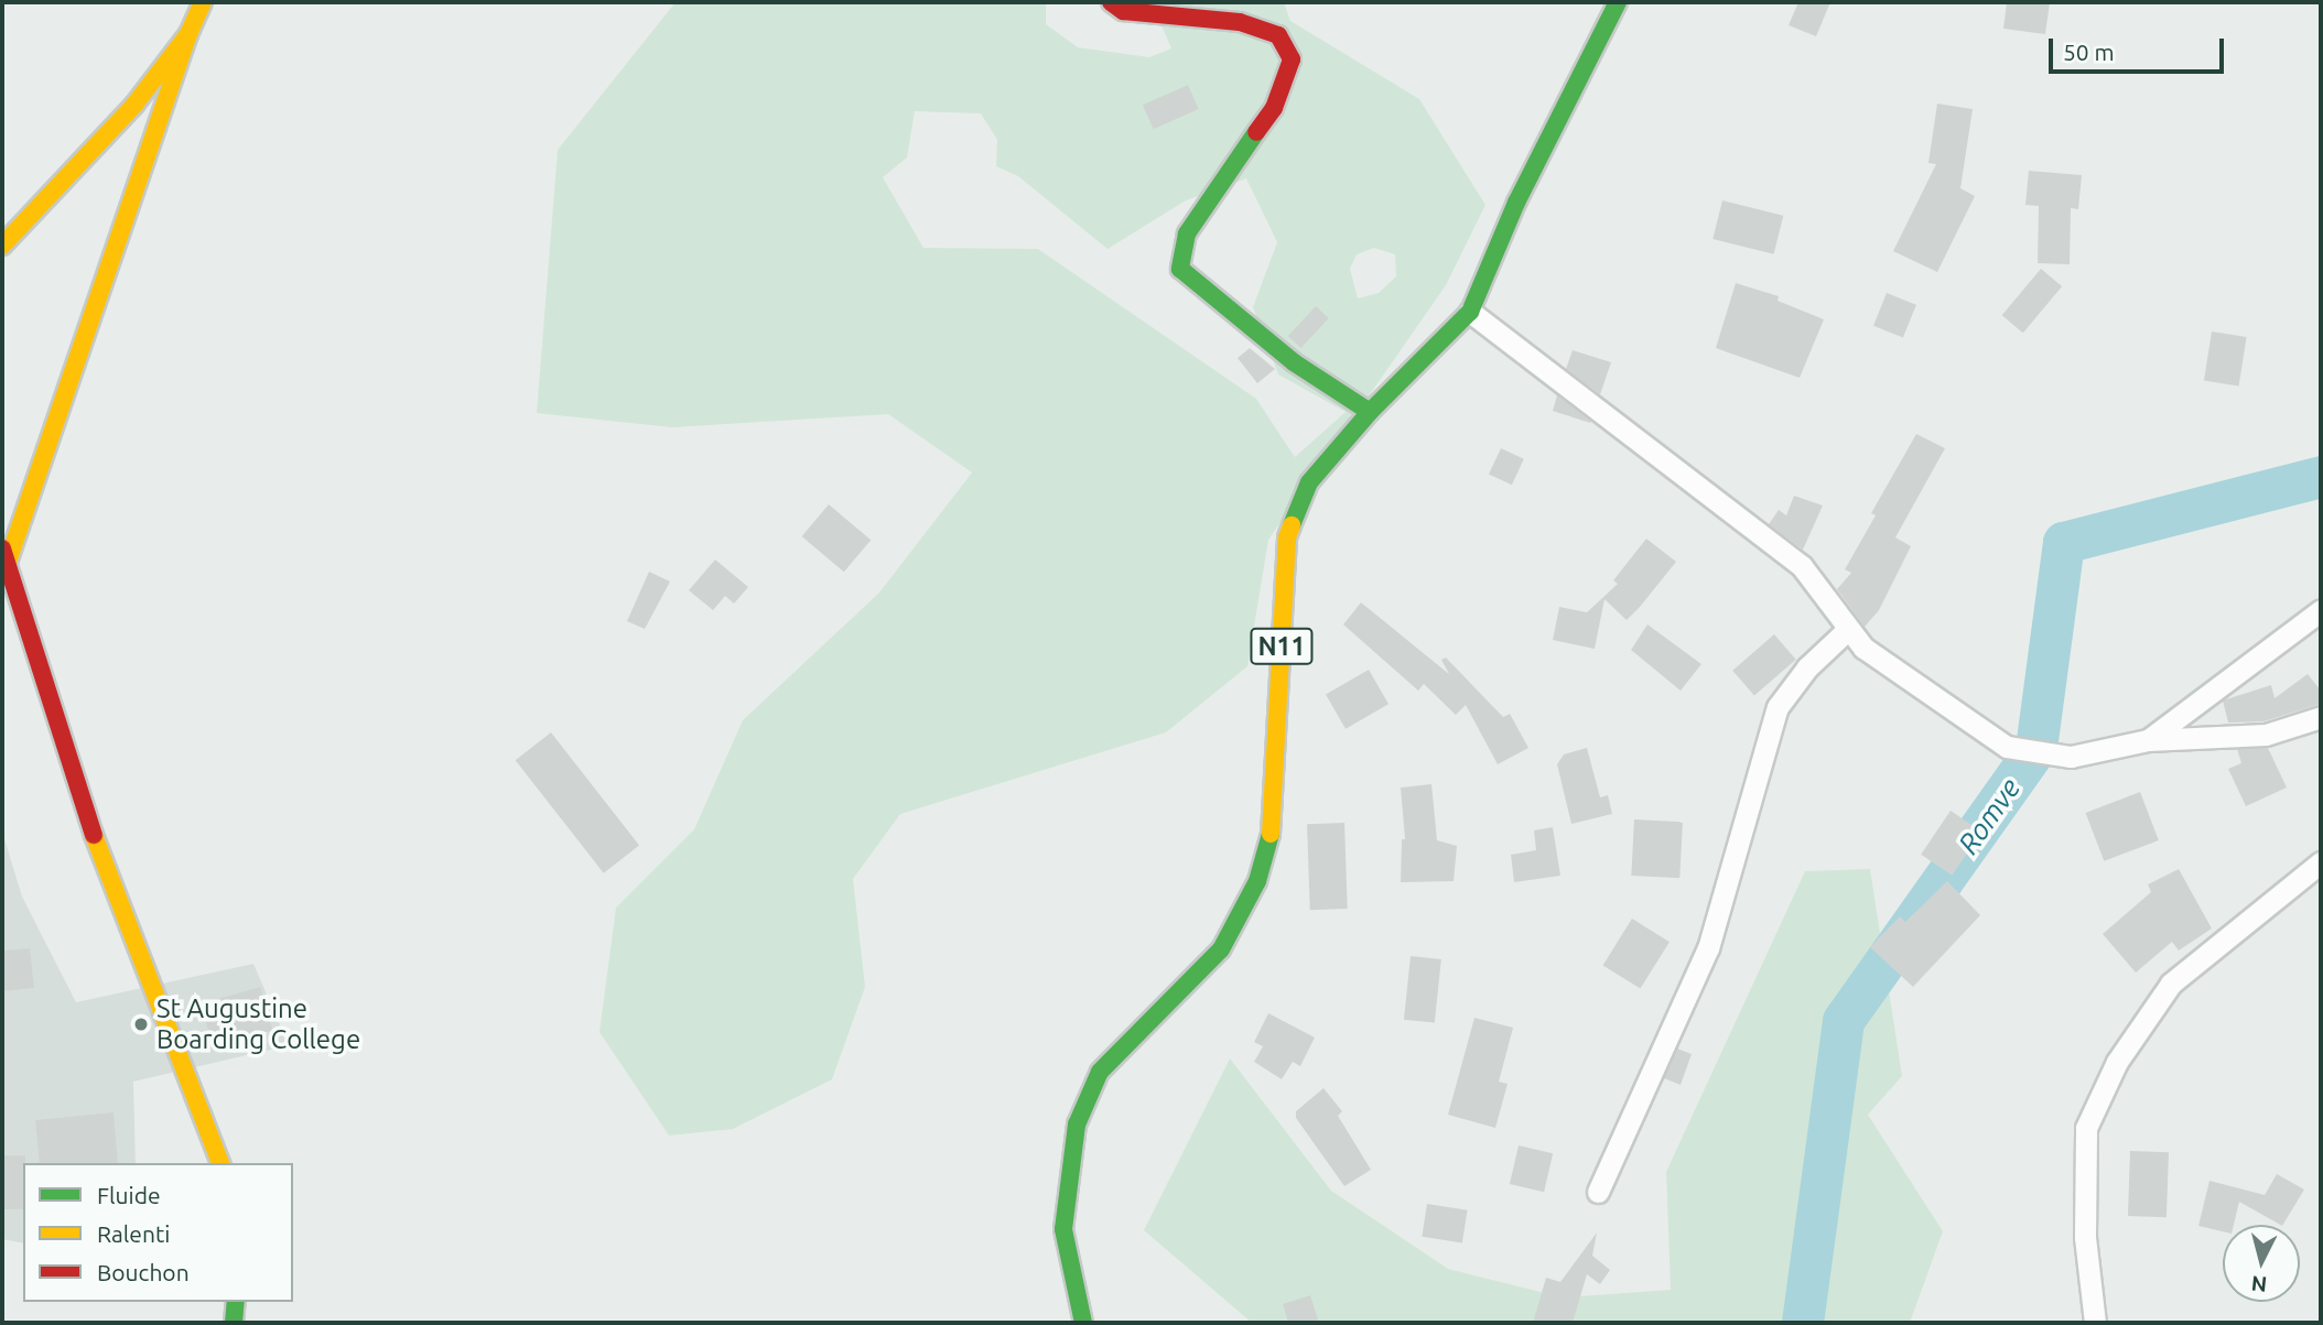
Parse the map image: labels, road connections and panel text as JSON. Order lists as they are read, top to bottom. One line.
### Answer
{"streets":{"main road":["N11"]},"water":["Romve"],"places":["St Augustine Boarding College"],"legend":["Fluide","Ralenti","Bouchon"],"scale_bar":"50 m","north":"bottom"}
